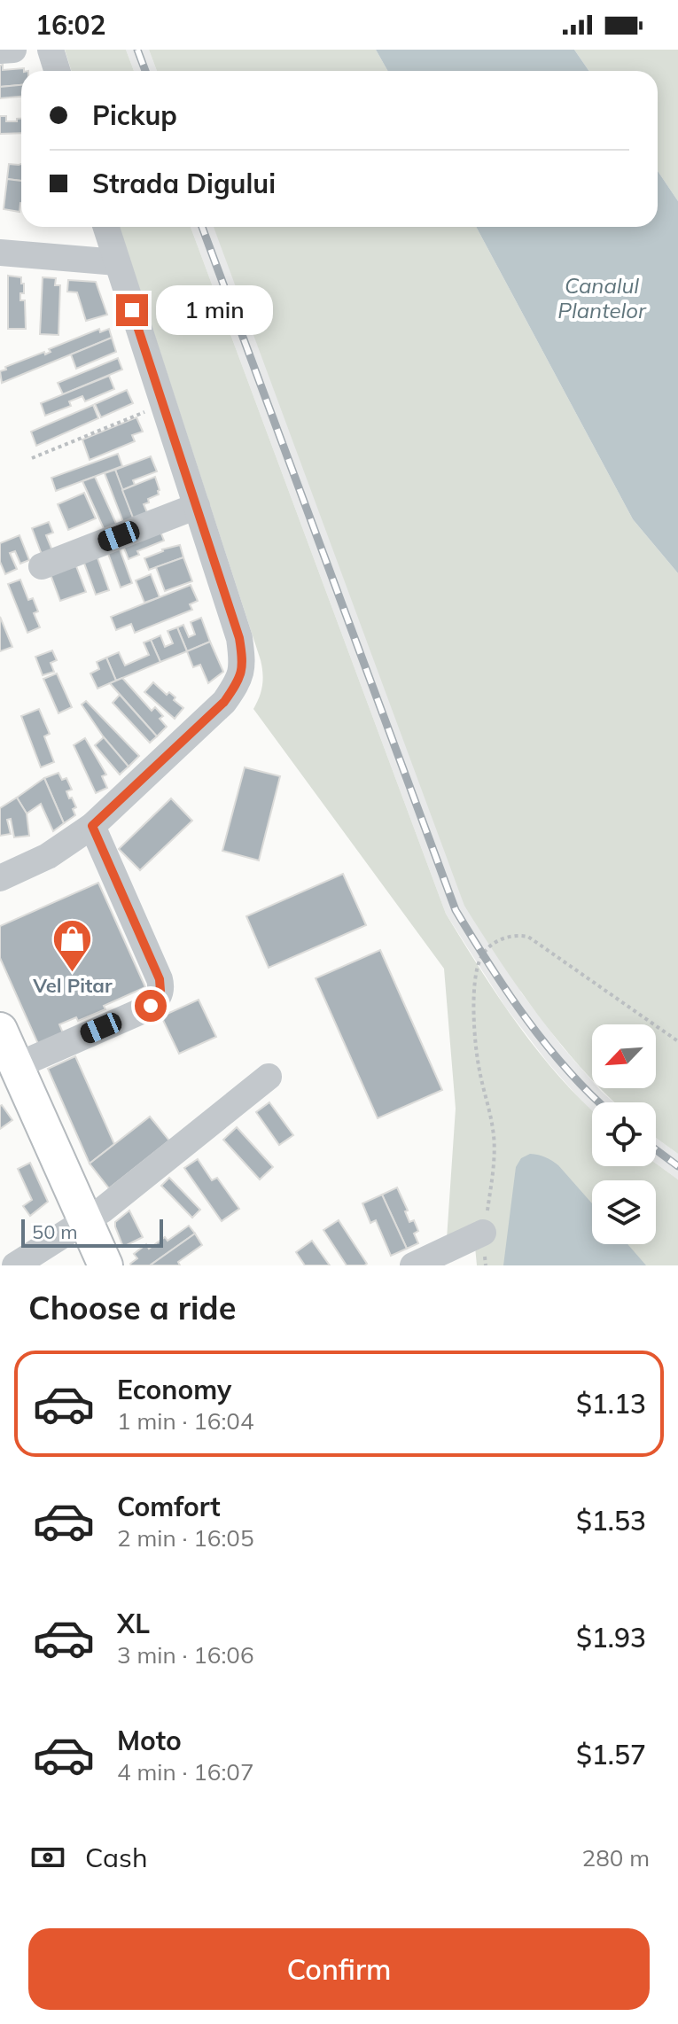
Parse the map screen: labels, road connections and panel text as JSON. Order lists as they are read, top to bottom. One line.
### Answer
{"water":["Canalul Plantelor"],"places":{"shop":["Vel Pitar"]},"scale_bar":"50 m","north":"bottom left","page":{"status":"16:02","banner":["Pickup","Strada Digului"],"bubble":"1 min","scale":"50 m","heading":"Choose a ride","list":[{"name":"Economy","note":"1 min · 16:04","value":"$1.13"},{"name":"Comfort","note":"2 min · 16:05","value":"$1.53"},{"name":"XL","note":"3 min · 16:06","value":"$1.93"},{"name":"Moto","note":"4 min · 16:07","value":"$1.57"}],"pay":["Cash","280 m"],"buttons":"Confirm"}}
